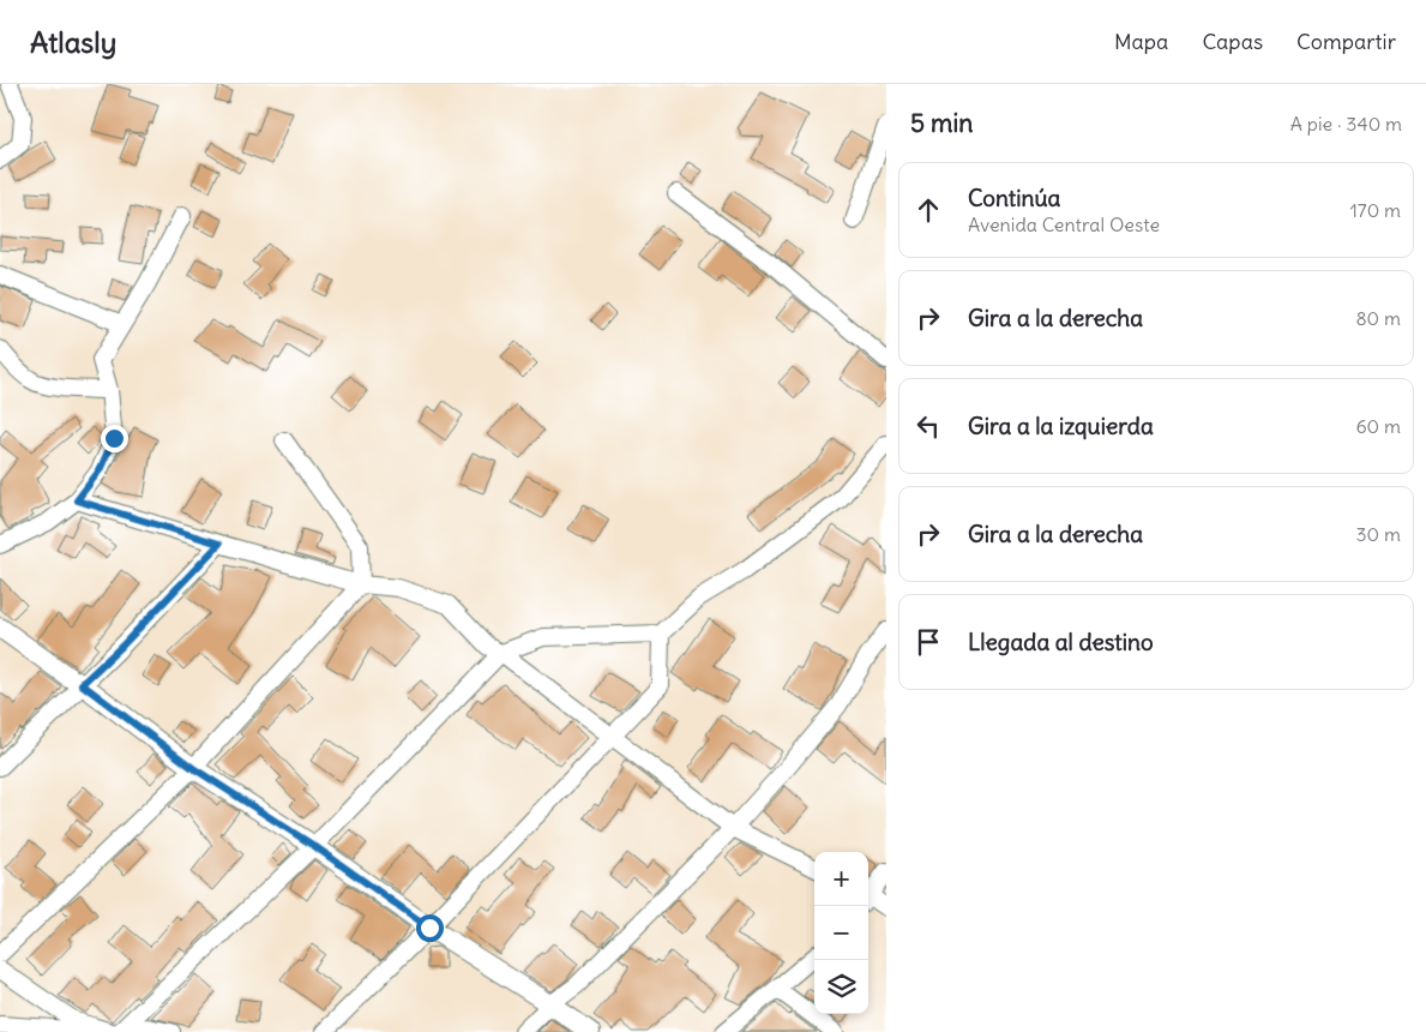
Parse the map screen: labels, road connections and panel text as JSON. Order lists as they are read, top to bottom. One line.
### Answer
{"page":{"header":"Atlasly","nav":["Mapa","Capas","Compartir"],"heading":["5 min","A pie · 340 m"],"list":[["Continúa","Avenida Central Oeste","170 m"],["Gira a la derecha","80 m"],["Gira a la izquierda","60 m"],["Gira a la derecha","30 m"],"Llegada al destino"],"map_buttons":["+","−"]}}
